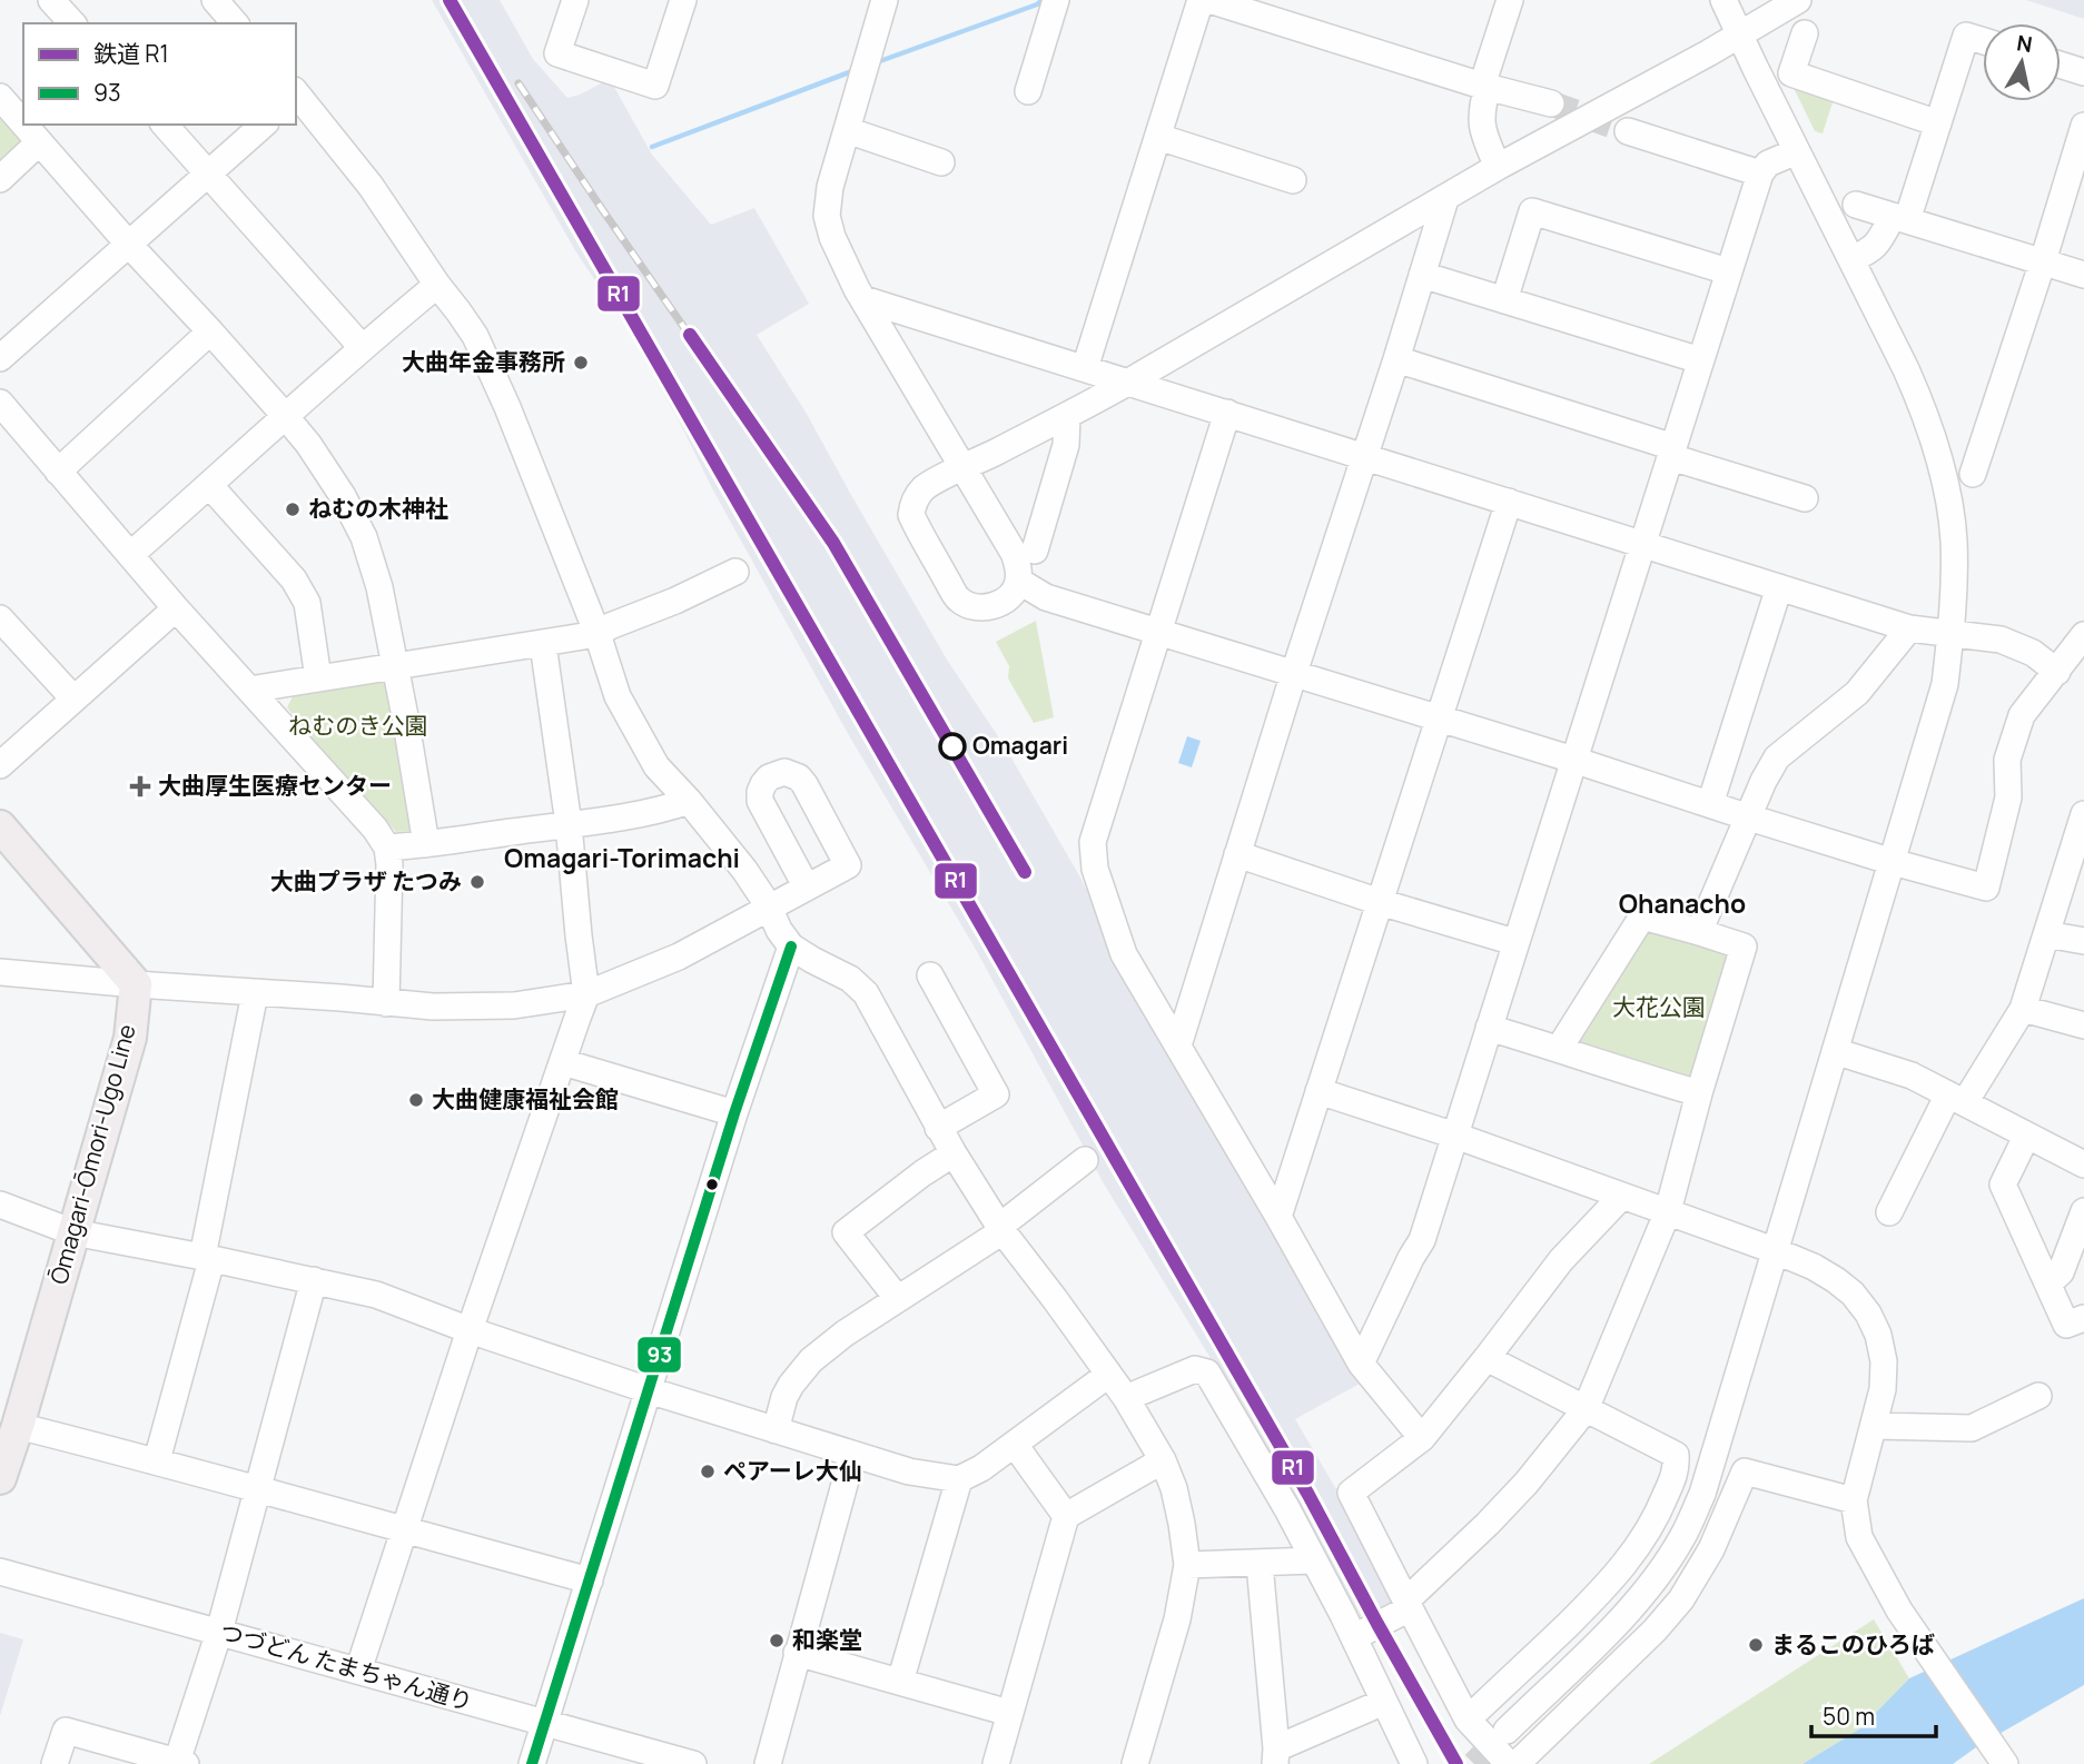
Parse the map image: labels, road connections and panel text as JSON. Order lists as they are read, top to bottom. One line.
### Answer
{"streets":{"main road":["Ōmagari-Ōmori-Ugo Line"],"street":["つづどん たまちゃん通り"]},"districts":["Omagari-Torimachi","Ohanacho"],"parks":["ねむのき公園","大花公園"],"places":{"other":["大曲年金事務所","ねむの木神社","Omagari","大曲プラザ たつみ","大曲健康福祉会館","ペアーレ大仙","和楽堂","まるこのひろば"],"health":["大曲厚生医療センター"]},"lines":["rail line R1","transit line 93"],"legend":["鉄道 R1","93"],"scale_bar":"50 m","north":"top"}
